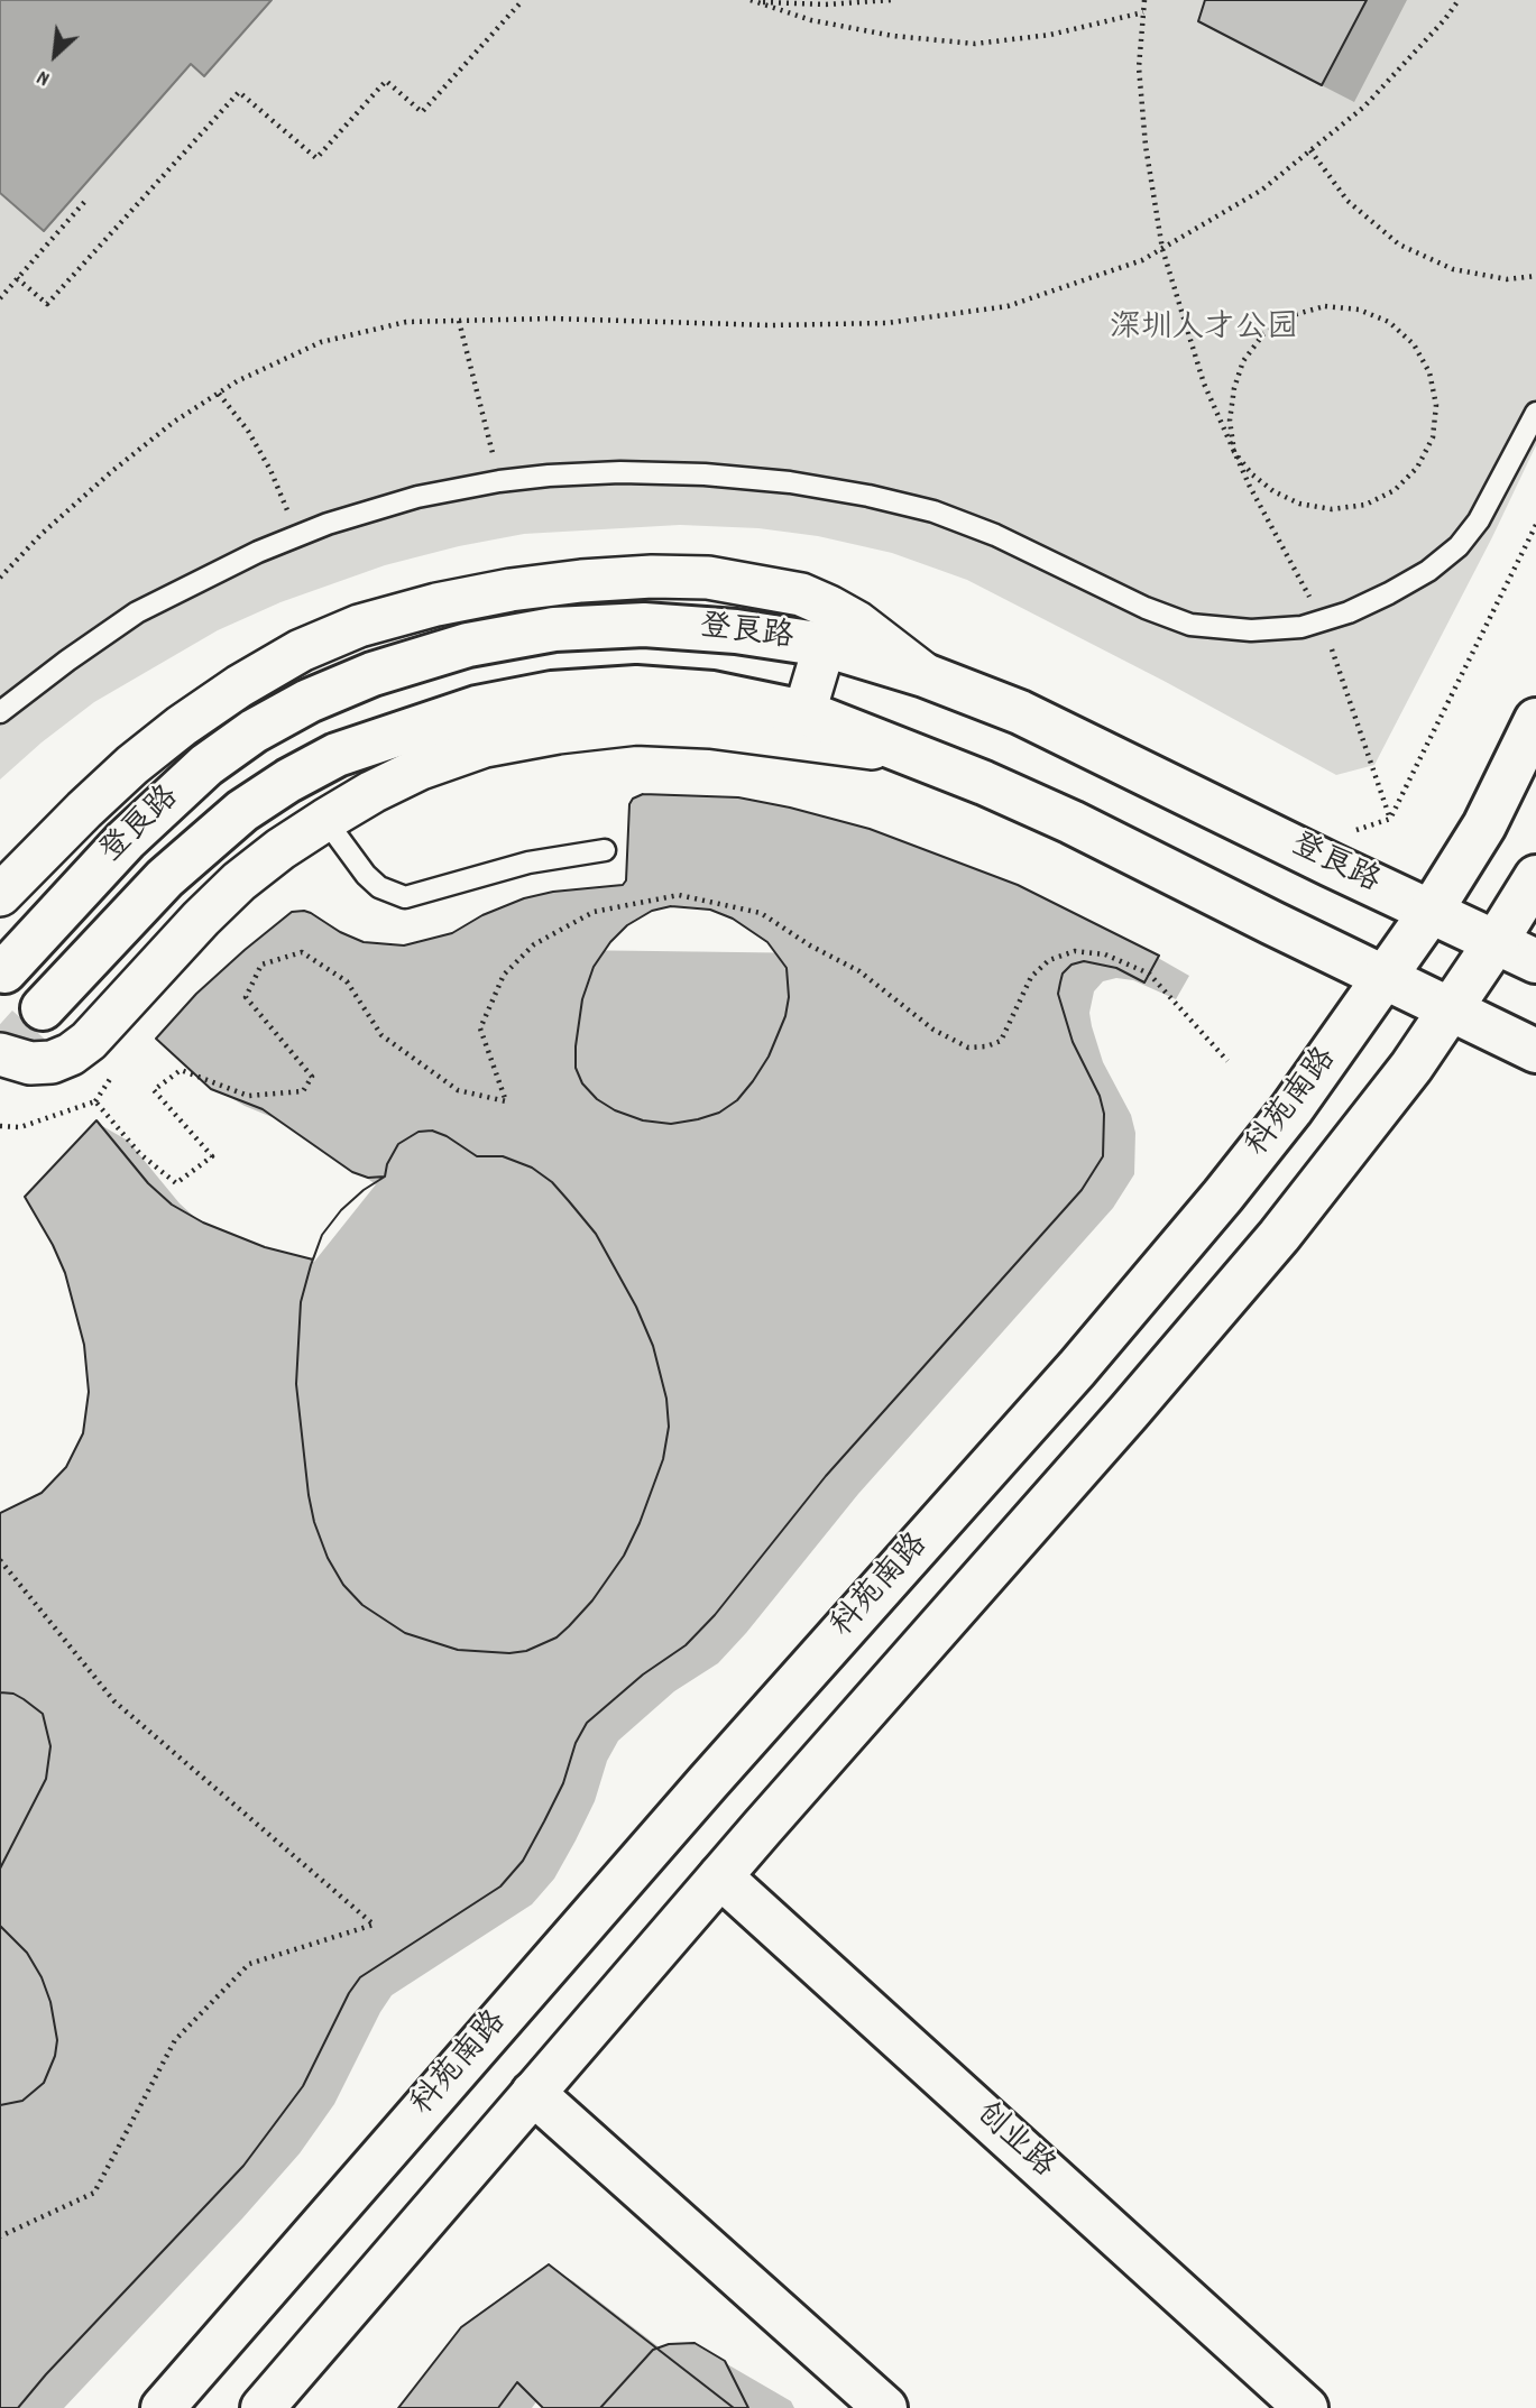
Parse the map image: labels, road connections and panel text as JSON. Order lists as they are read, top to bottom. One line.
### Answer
{"streets":{"main road":["登良路","科苑南路","创业路"]},"crossings":[["登良路","科苑南路"]],"parks":["深圳人才公园"],"north":"bottom left"}
